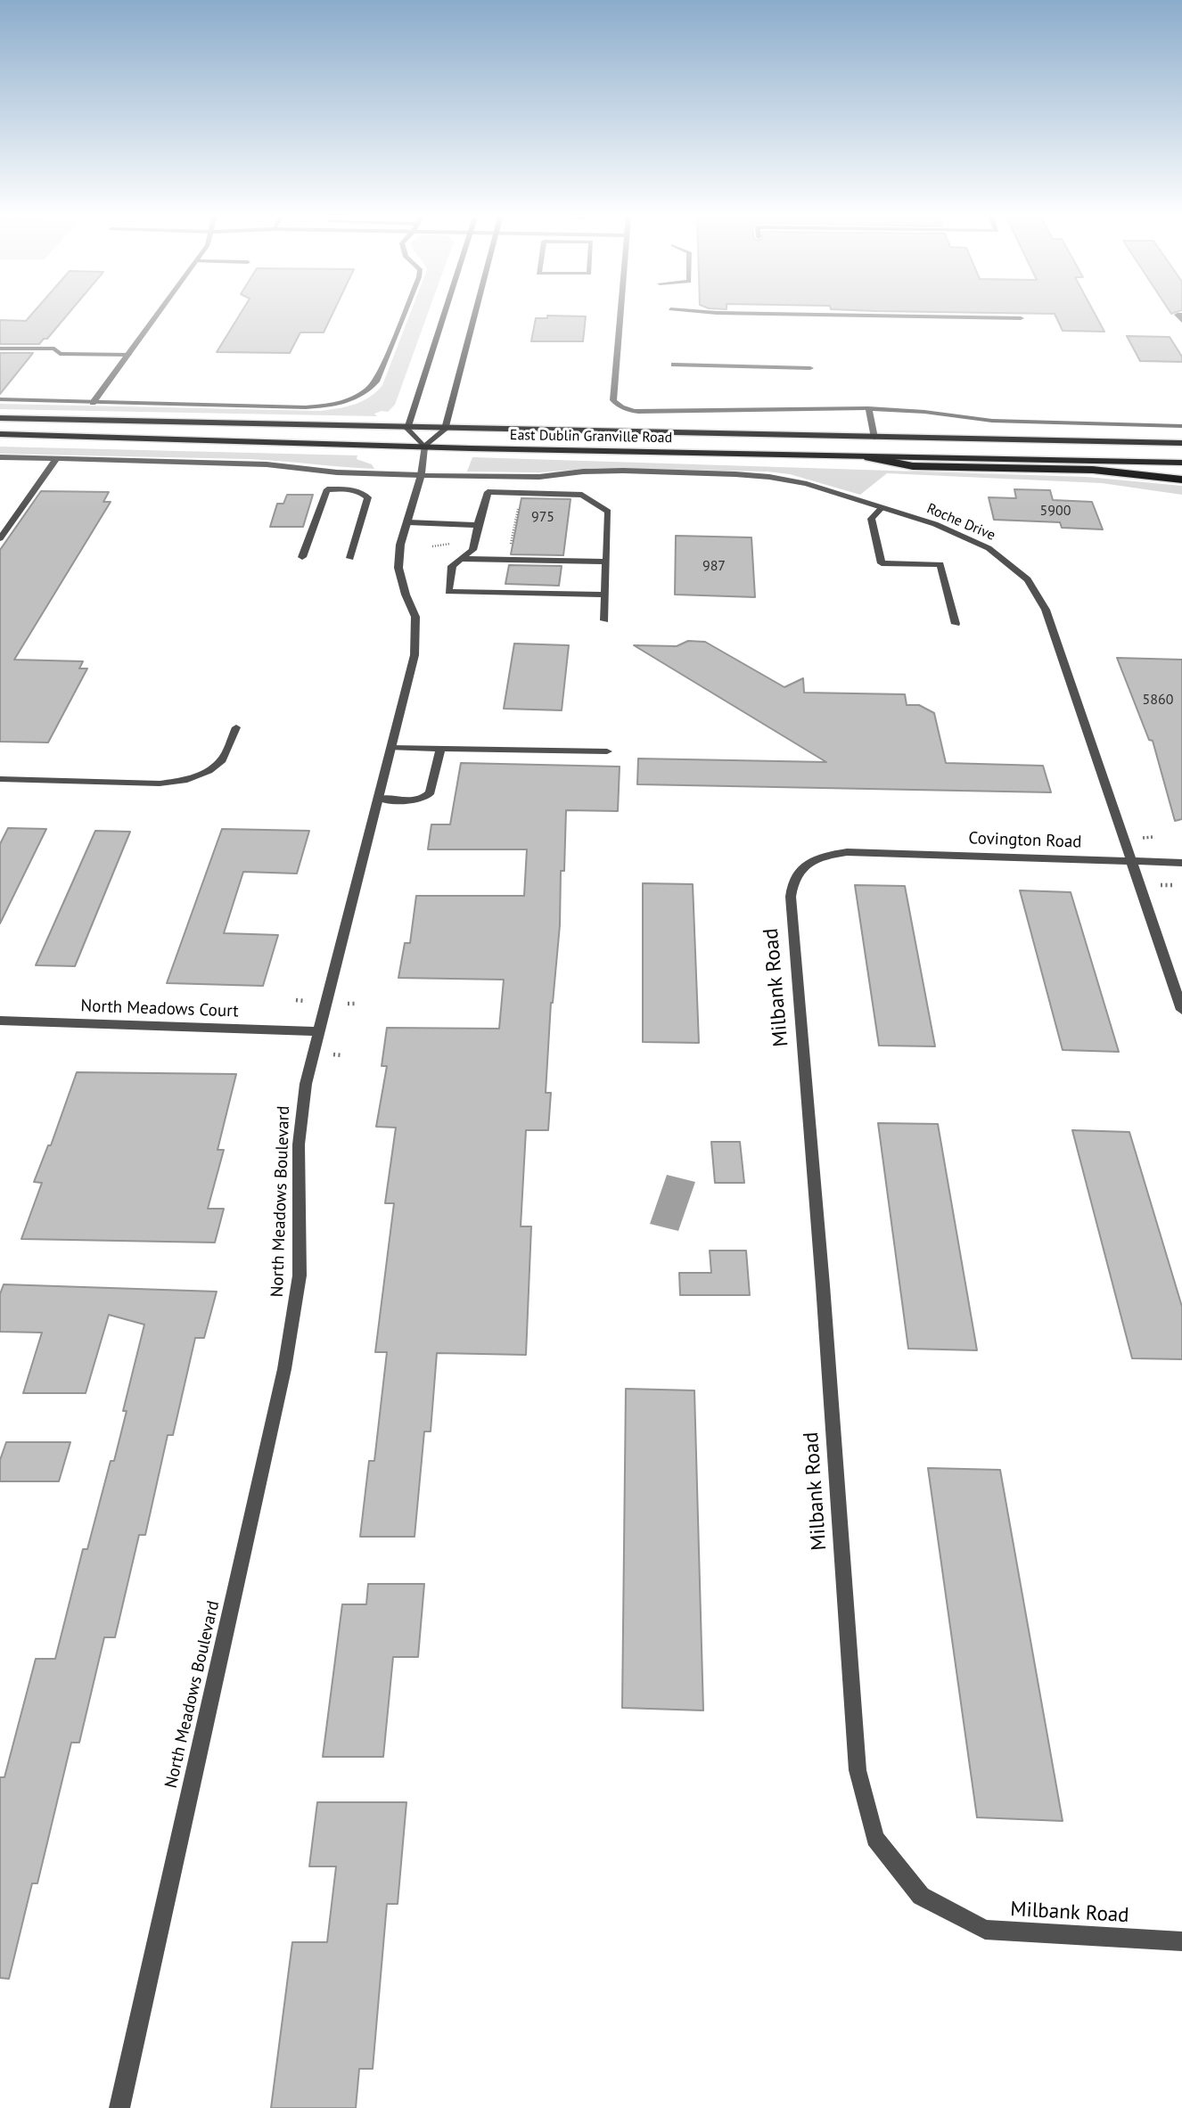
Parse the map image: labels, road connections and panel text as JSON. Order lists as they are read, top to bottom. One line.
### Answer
{"streets":{"main road":["East Dublin Granville Road"],"street":["Roche Drive","Covington Road","Milbank Road","North Meadows Court","North Meadows Boulevard"]},"crossings":[["East Dublin Granville Road","North Meadows Boulevard"],["Roche Drive","Covington Road"],["Roche Drive","North Meadows Boulevard"],["Covington Road","Milbank Road"],["North Meadows Court","North Meadows Boulevard"]],"house_numbers":["5900","975","987","5860"]}
